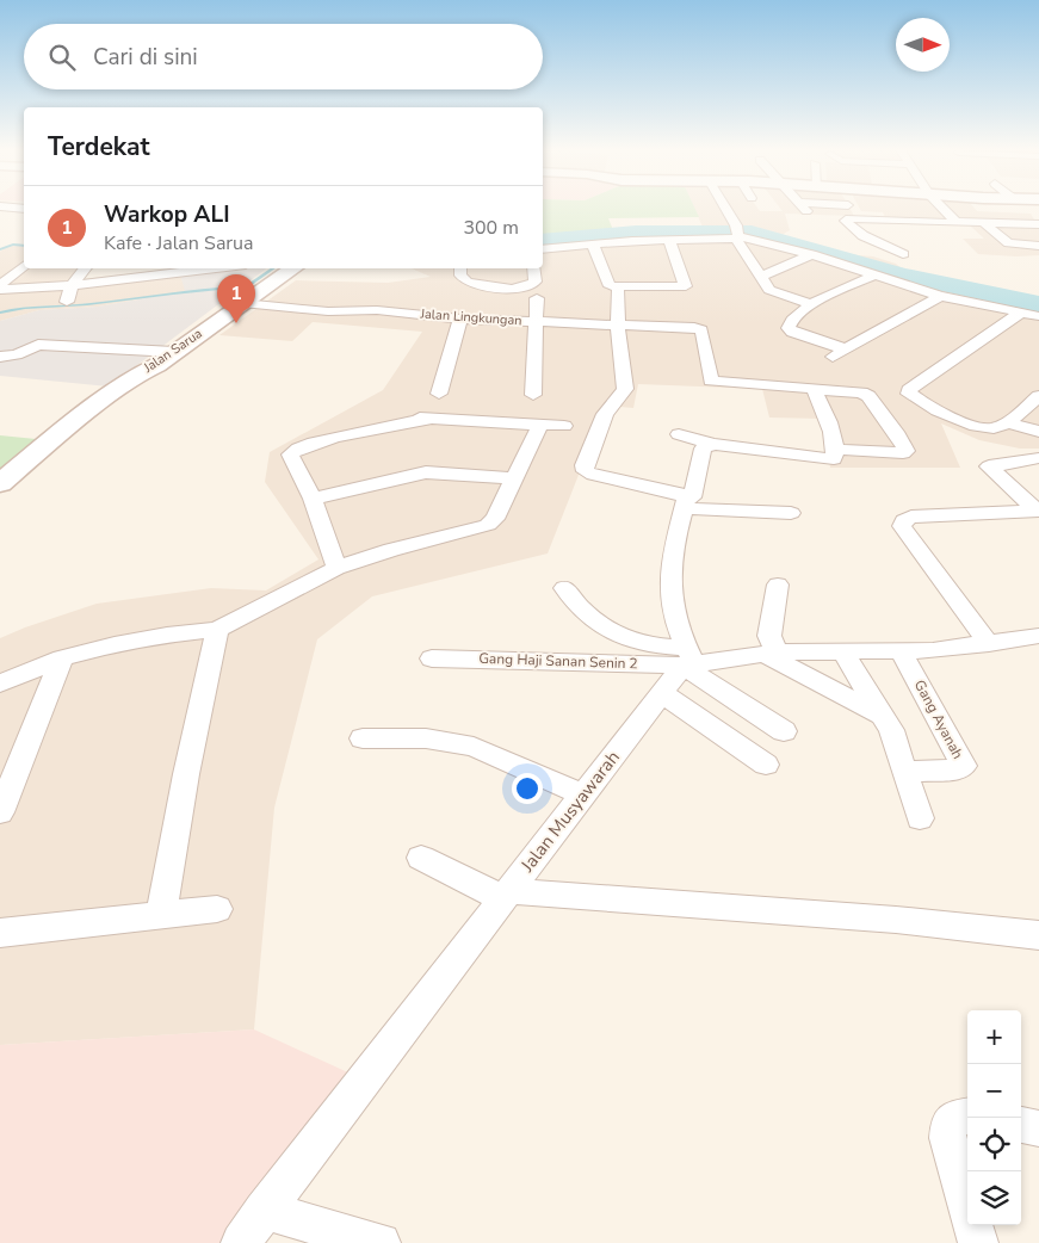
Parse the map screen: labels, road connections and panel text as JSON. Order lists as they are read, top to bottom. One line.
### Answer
{"streets":{"main road":["Jalan Sarua"],"street":["Jalan Lingkungan","Gang Haji Sanan Senin 2","Gang Ayanah","Jalan Musyawarah"]},"crossings":[["Jalan Lingkungan","Jalan Sarua"],["Gang Haji Sanan Senin 2","Jalan Musyawarah"]],"north":"right","page":{"search":"Cari di sini","heading":"Terdekat","list":[{"mark":"1","name":"Warkop ALI","note":"Kafe · Jalan Sarua","value":"300 m"}],"pins":"1","map_buttons":["+","−"]}}
